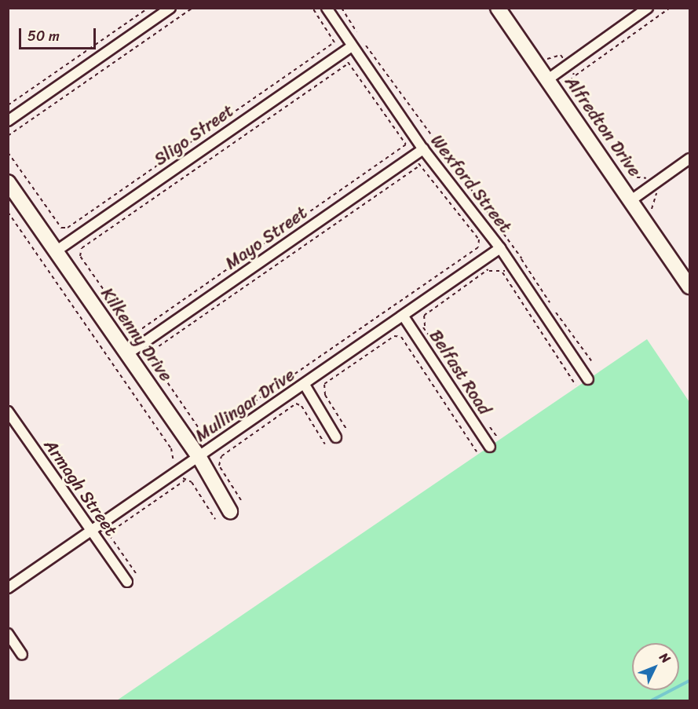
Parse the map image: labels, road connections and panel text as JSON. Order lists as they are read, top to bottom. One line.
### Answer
{"streets":{"street":["Alfredton Drive","Sligo Street","Wexford Street","Mayo Street","Kilkenny Drive","Belfast Road","Mullingar Drive","Armagh Street"]},"crossings":[["Sligo Street","Wexford Street"],["Sligo Street","Kilkenny Drive"],["Wexford Street","Mayo Street"],["Wexford Street","Mullingar Drive"],["Mayo Street","Kilkenny Drive"],["Kilkenny Drive","Mullingar Drive"],["Belfast Road","Mullingar Drive"],["Mullingar Drive","Armagh Street"]],"scale_bar":"50 m","north":"top right"}
